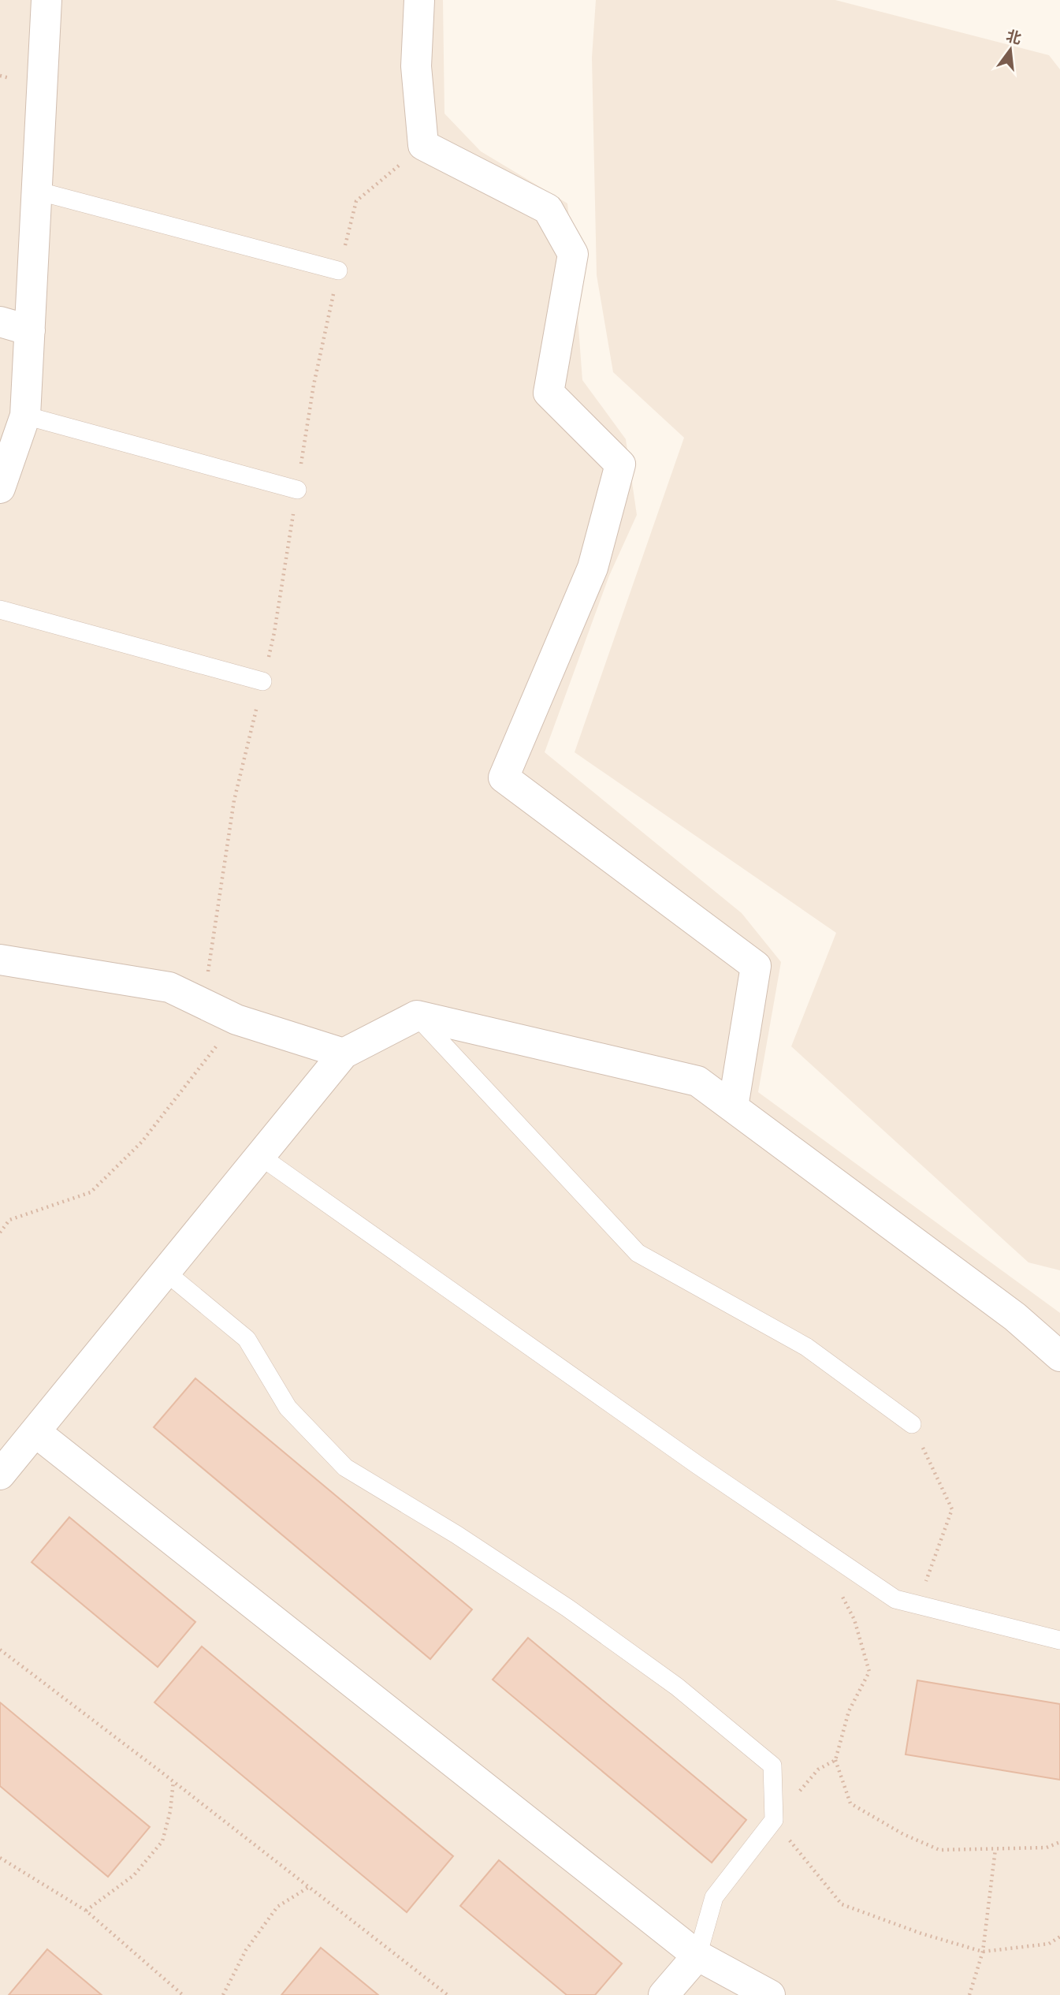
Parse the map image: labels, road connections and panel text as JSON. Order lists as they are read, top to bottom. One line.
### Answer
{"north":"top"}
